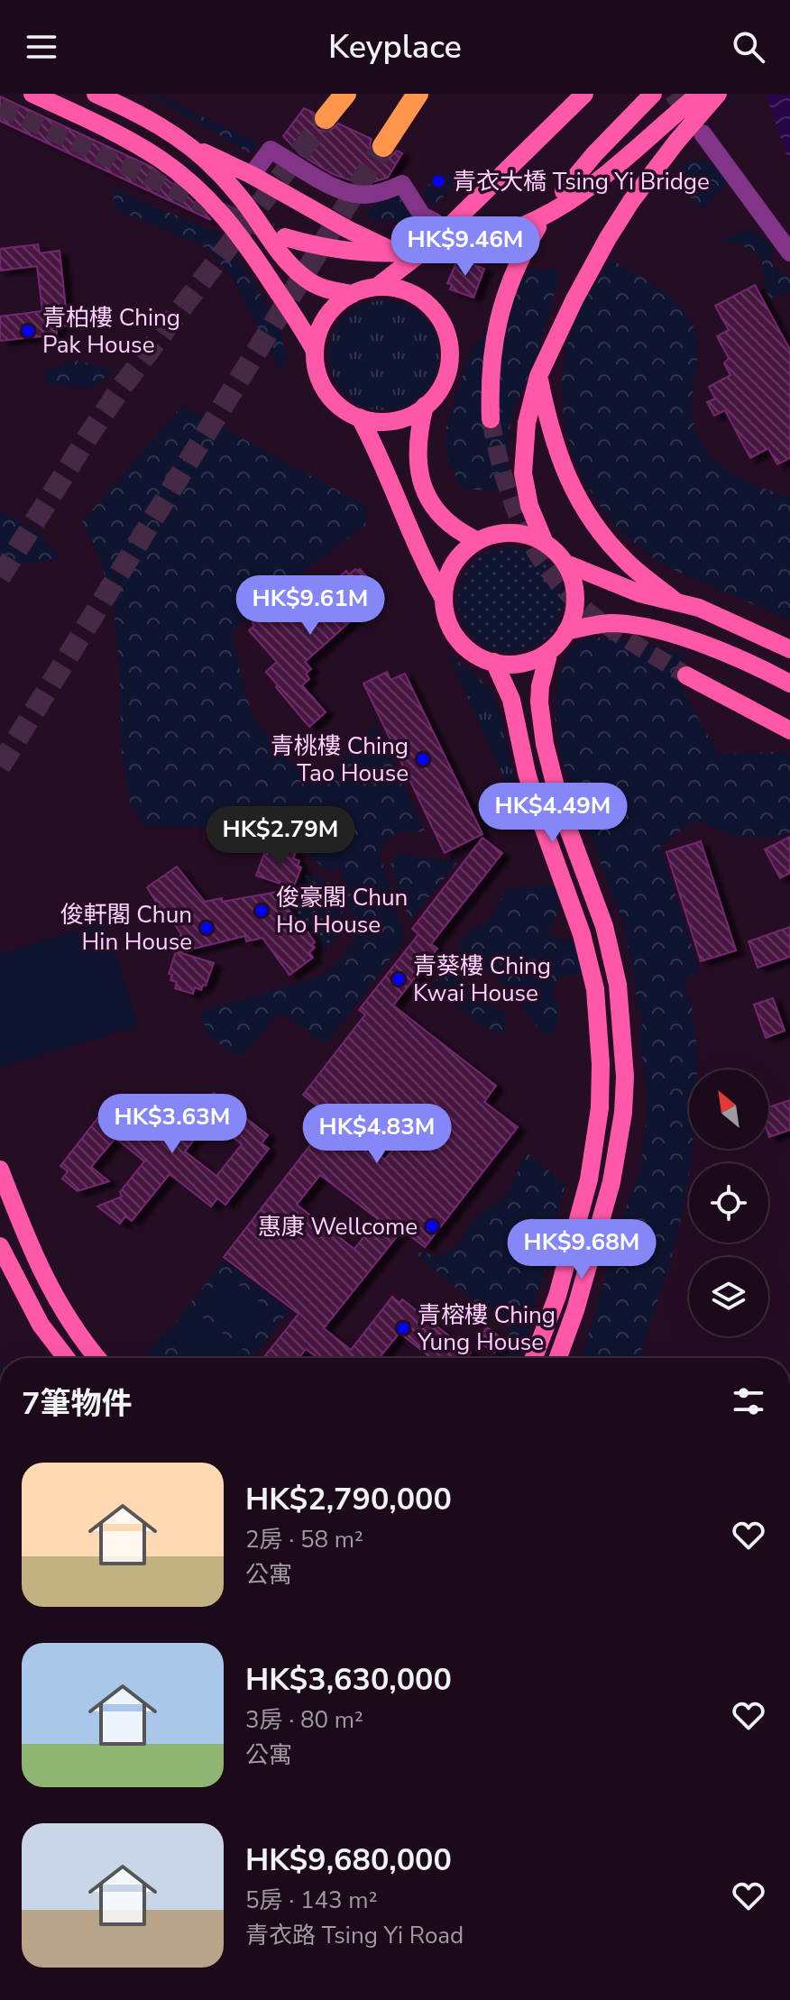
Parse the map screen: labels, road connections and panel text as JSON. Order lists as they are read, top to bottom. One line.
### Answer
{"places":["青衣大橋 Tsing Yi Bridge","青柏樓 Ching Pak House","青桃樓 Ching Tao House","俊豪閣 Chun Ho House","俊軒閣 Chun Hin House","青葵樓 Ching Kwai House","惠康 Wellcome","青榕樓 Ching Yung House"],"north":"top left","page":{"header":"Keyplace","price":["HK$9.46M","HK$9.61M","HK$4.49M","HK$2.79M","HK$3.63M","HK$4.83M","HK$9.68M"],"heading":"7筆物件","list":[{"name":"HK$2,790,000","note":"2房 · 58 m² · 公寓"},{"name":"HK$3,630,000","note":"3房 · 80 m² · 公寓"},{"name":"HK$9,680,000","note":"5房 · 143 m² · 青衣路 Tsing Yi Road"}]}}
